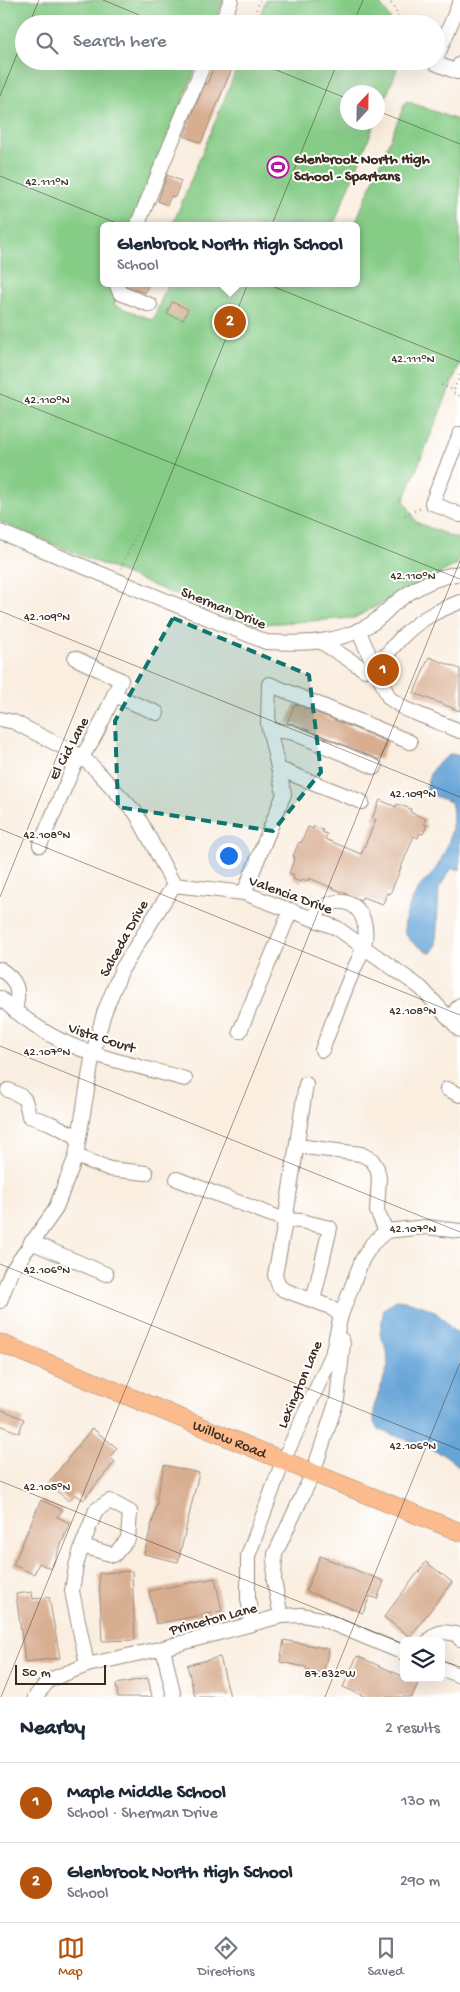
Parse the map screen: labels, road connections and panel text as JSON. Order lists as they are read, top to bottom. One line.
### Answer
{"streets":{"main road":["Willow Road"],"street":["Sherman Drive","El Cid Lane","Valencia Drive","Salceda Drive","Vista Court","Lexington Lane","Princeton Lane"]},"crossings":[["Valencia Drive","Salceda Drive"],["Salceda Drive","Vista Court"],["Lexington Lane","Willow Road"],["Lexington Lane","Princeton Lane"]],"places":{"sports":["Glenbrook North High School - Spartans"]},"scale_bar":"50 m","north":"top","page":{"search":"Search here","popup":["Glenbrook North High School","School"],"pins":["2","1"],"scale":"50 m","heading":["Nearby","2 results"],"list":[{"mark":"1","name":"Maple Middle School","note":"School · Sherman Drive","value":"130 m"},{"mark":"2","name":"Glenbrook North High School","note":"School","value":"290 m"}],"nav":["Map","Directions","Saved"]},"coordinates":["42.111°N","42.110°N","42.109°N","42.108°N","42.107°N","42.106°N","42.105°N","87.832°W"]}
